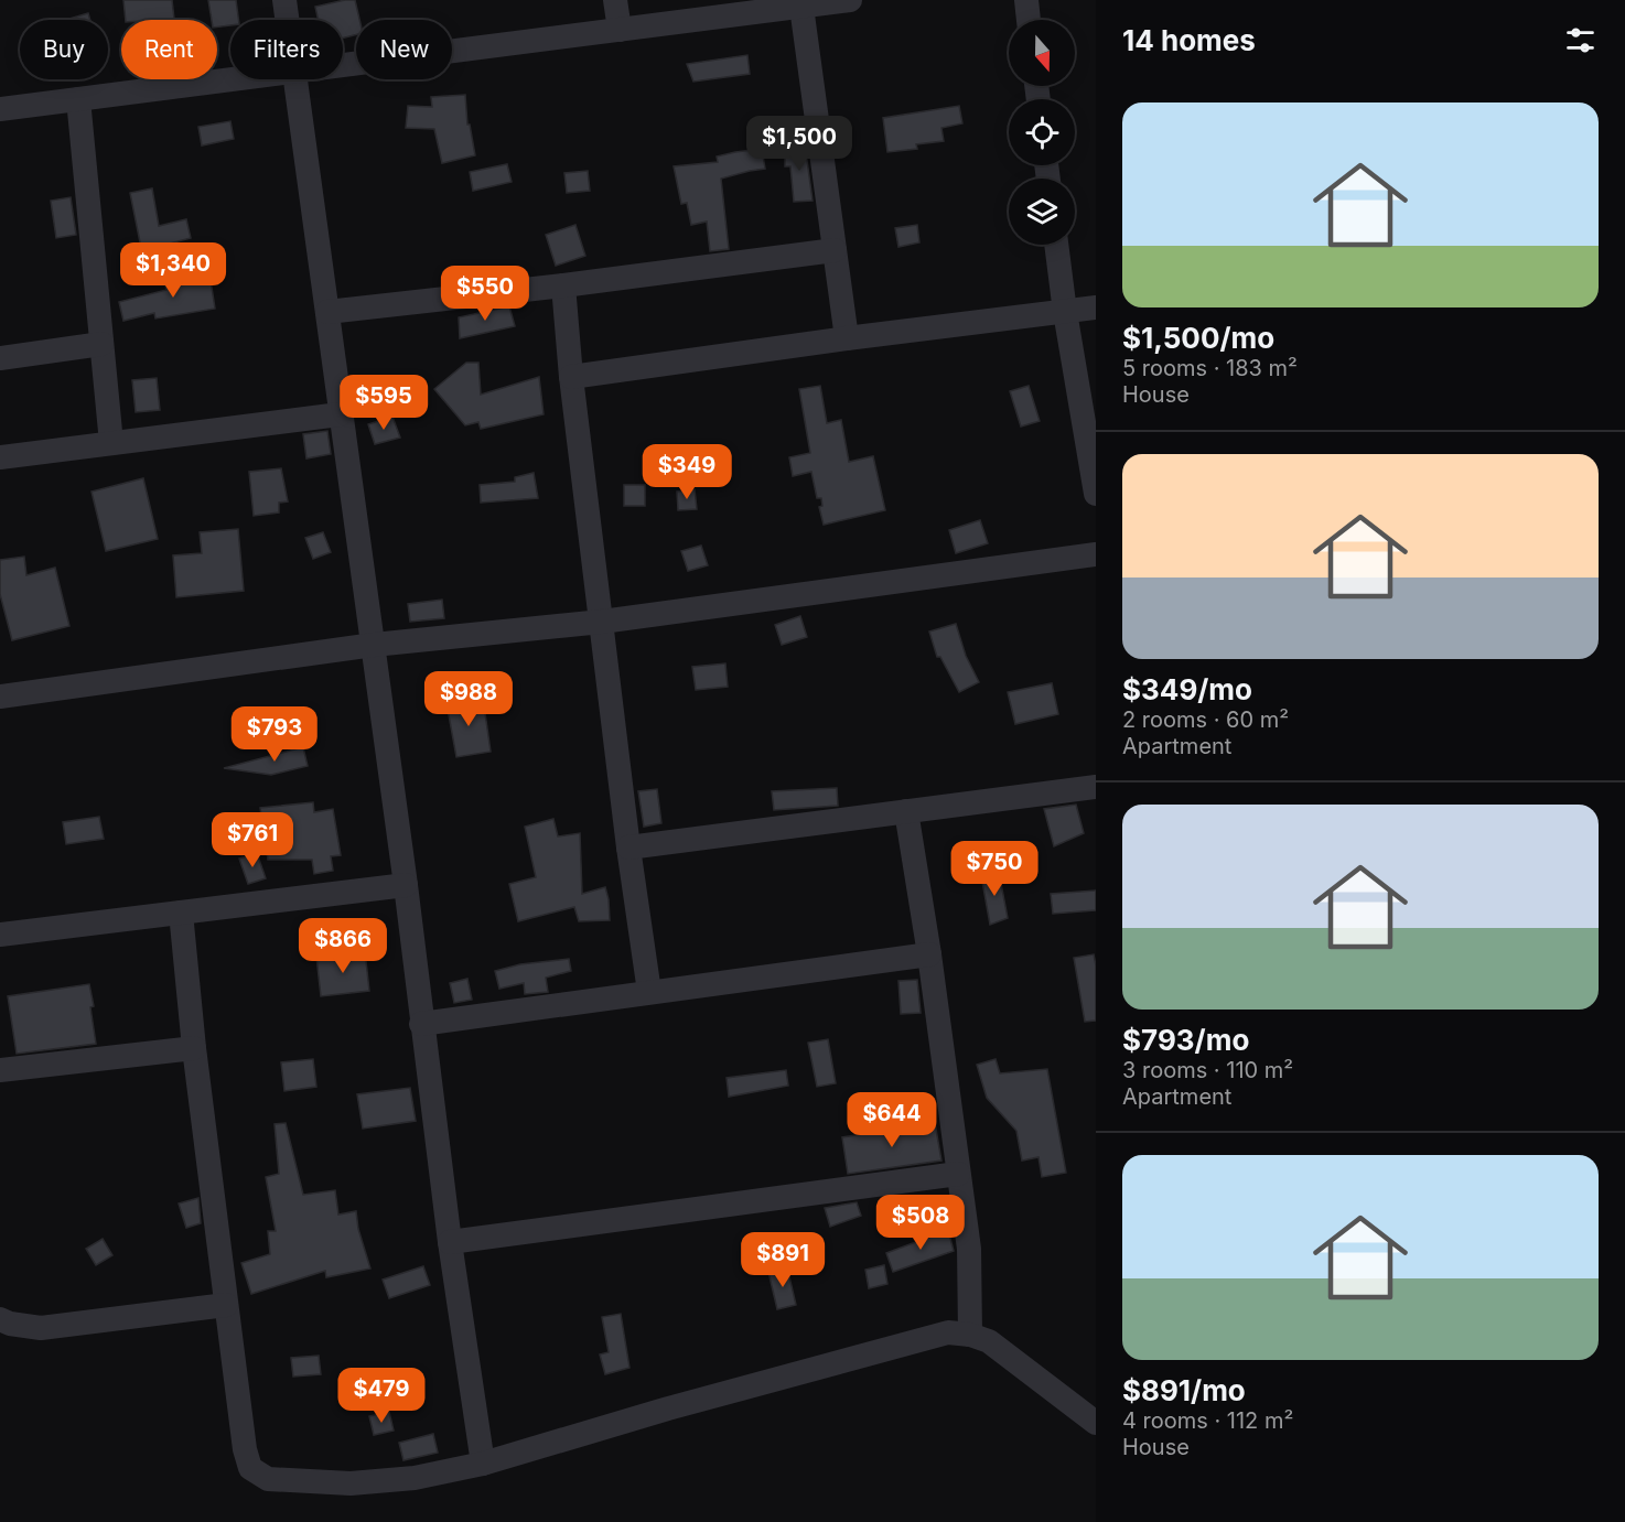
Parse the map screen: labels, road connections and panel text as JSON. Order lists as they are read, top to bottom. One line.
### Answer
{"north":"bottom","page":{"heading":"14 homes","chip":["Buy","Rent","Filters","New"],"list":[{"name":"$1,500/mo","note":"5 rooms · 183 m² · House"},{"name":"$349/mo","note":"2 rooms · 60 m² · Apartment"},{"name":"$793/mo","note":"3 rooms · 110 m² · Apartment"},{"name":"$891/mo","note":"4 rooms · 112 m² · House"}],"price":["$1,500","$1,340","$550","$595","$349","$988","$793","$761","$750","$866","$644","$508","$891","$479"]}}
